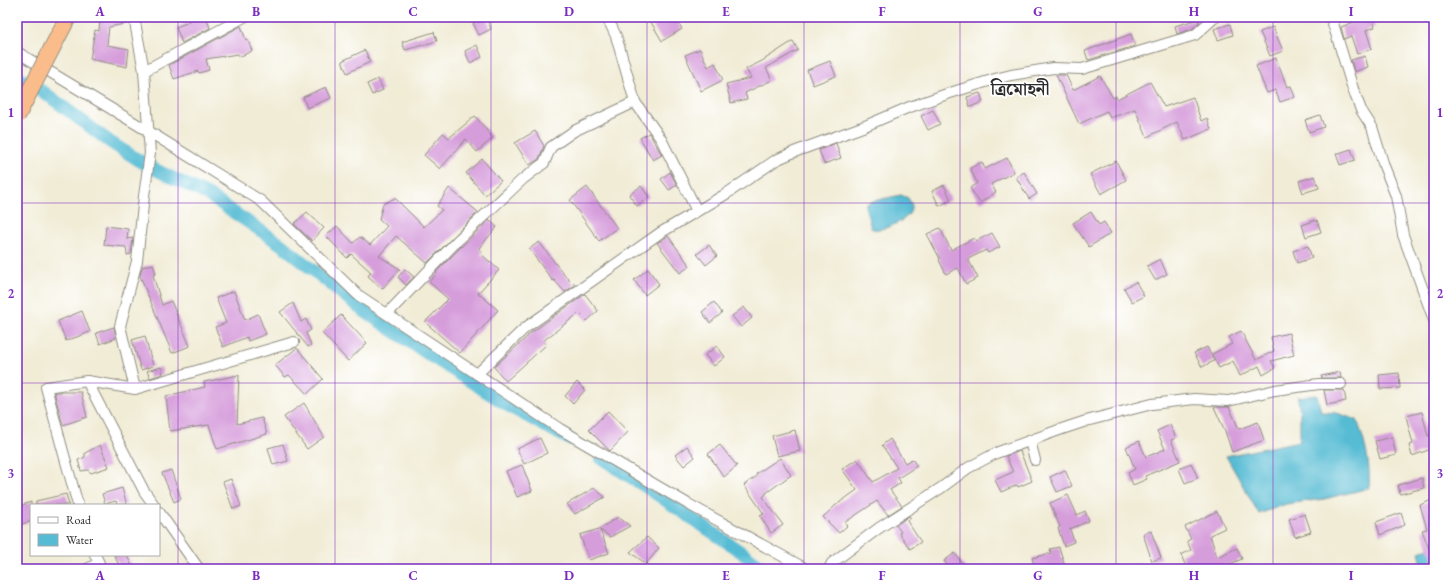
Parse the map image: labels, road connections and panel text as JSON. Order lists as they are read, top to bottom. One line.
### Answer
{"districts":["ত্রিমোহনী"],"legend":["Road","Water"],"grid":{"columns":["A","B","C","D","E","F","G","H","I"],"rows":["1","2","3"]}}
